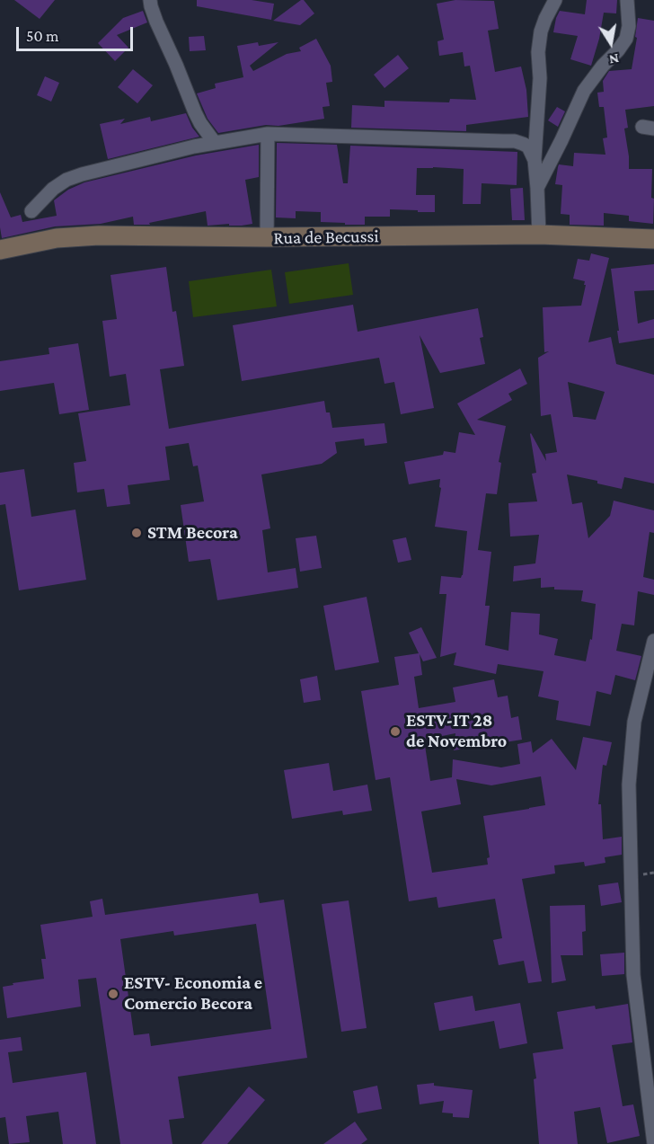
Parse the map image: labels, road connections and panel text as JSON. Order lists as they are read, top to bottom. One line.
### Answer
{"streets":{"street":["Rua de Becussi"]},"places":["STM Becora","ESTV-IT 28 de Novembro","ESTV- Economia e Comercio Becora"],"scale_bar":"50 m","north":"bottom"}
